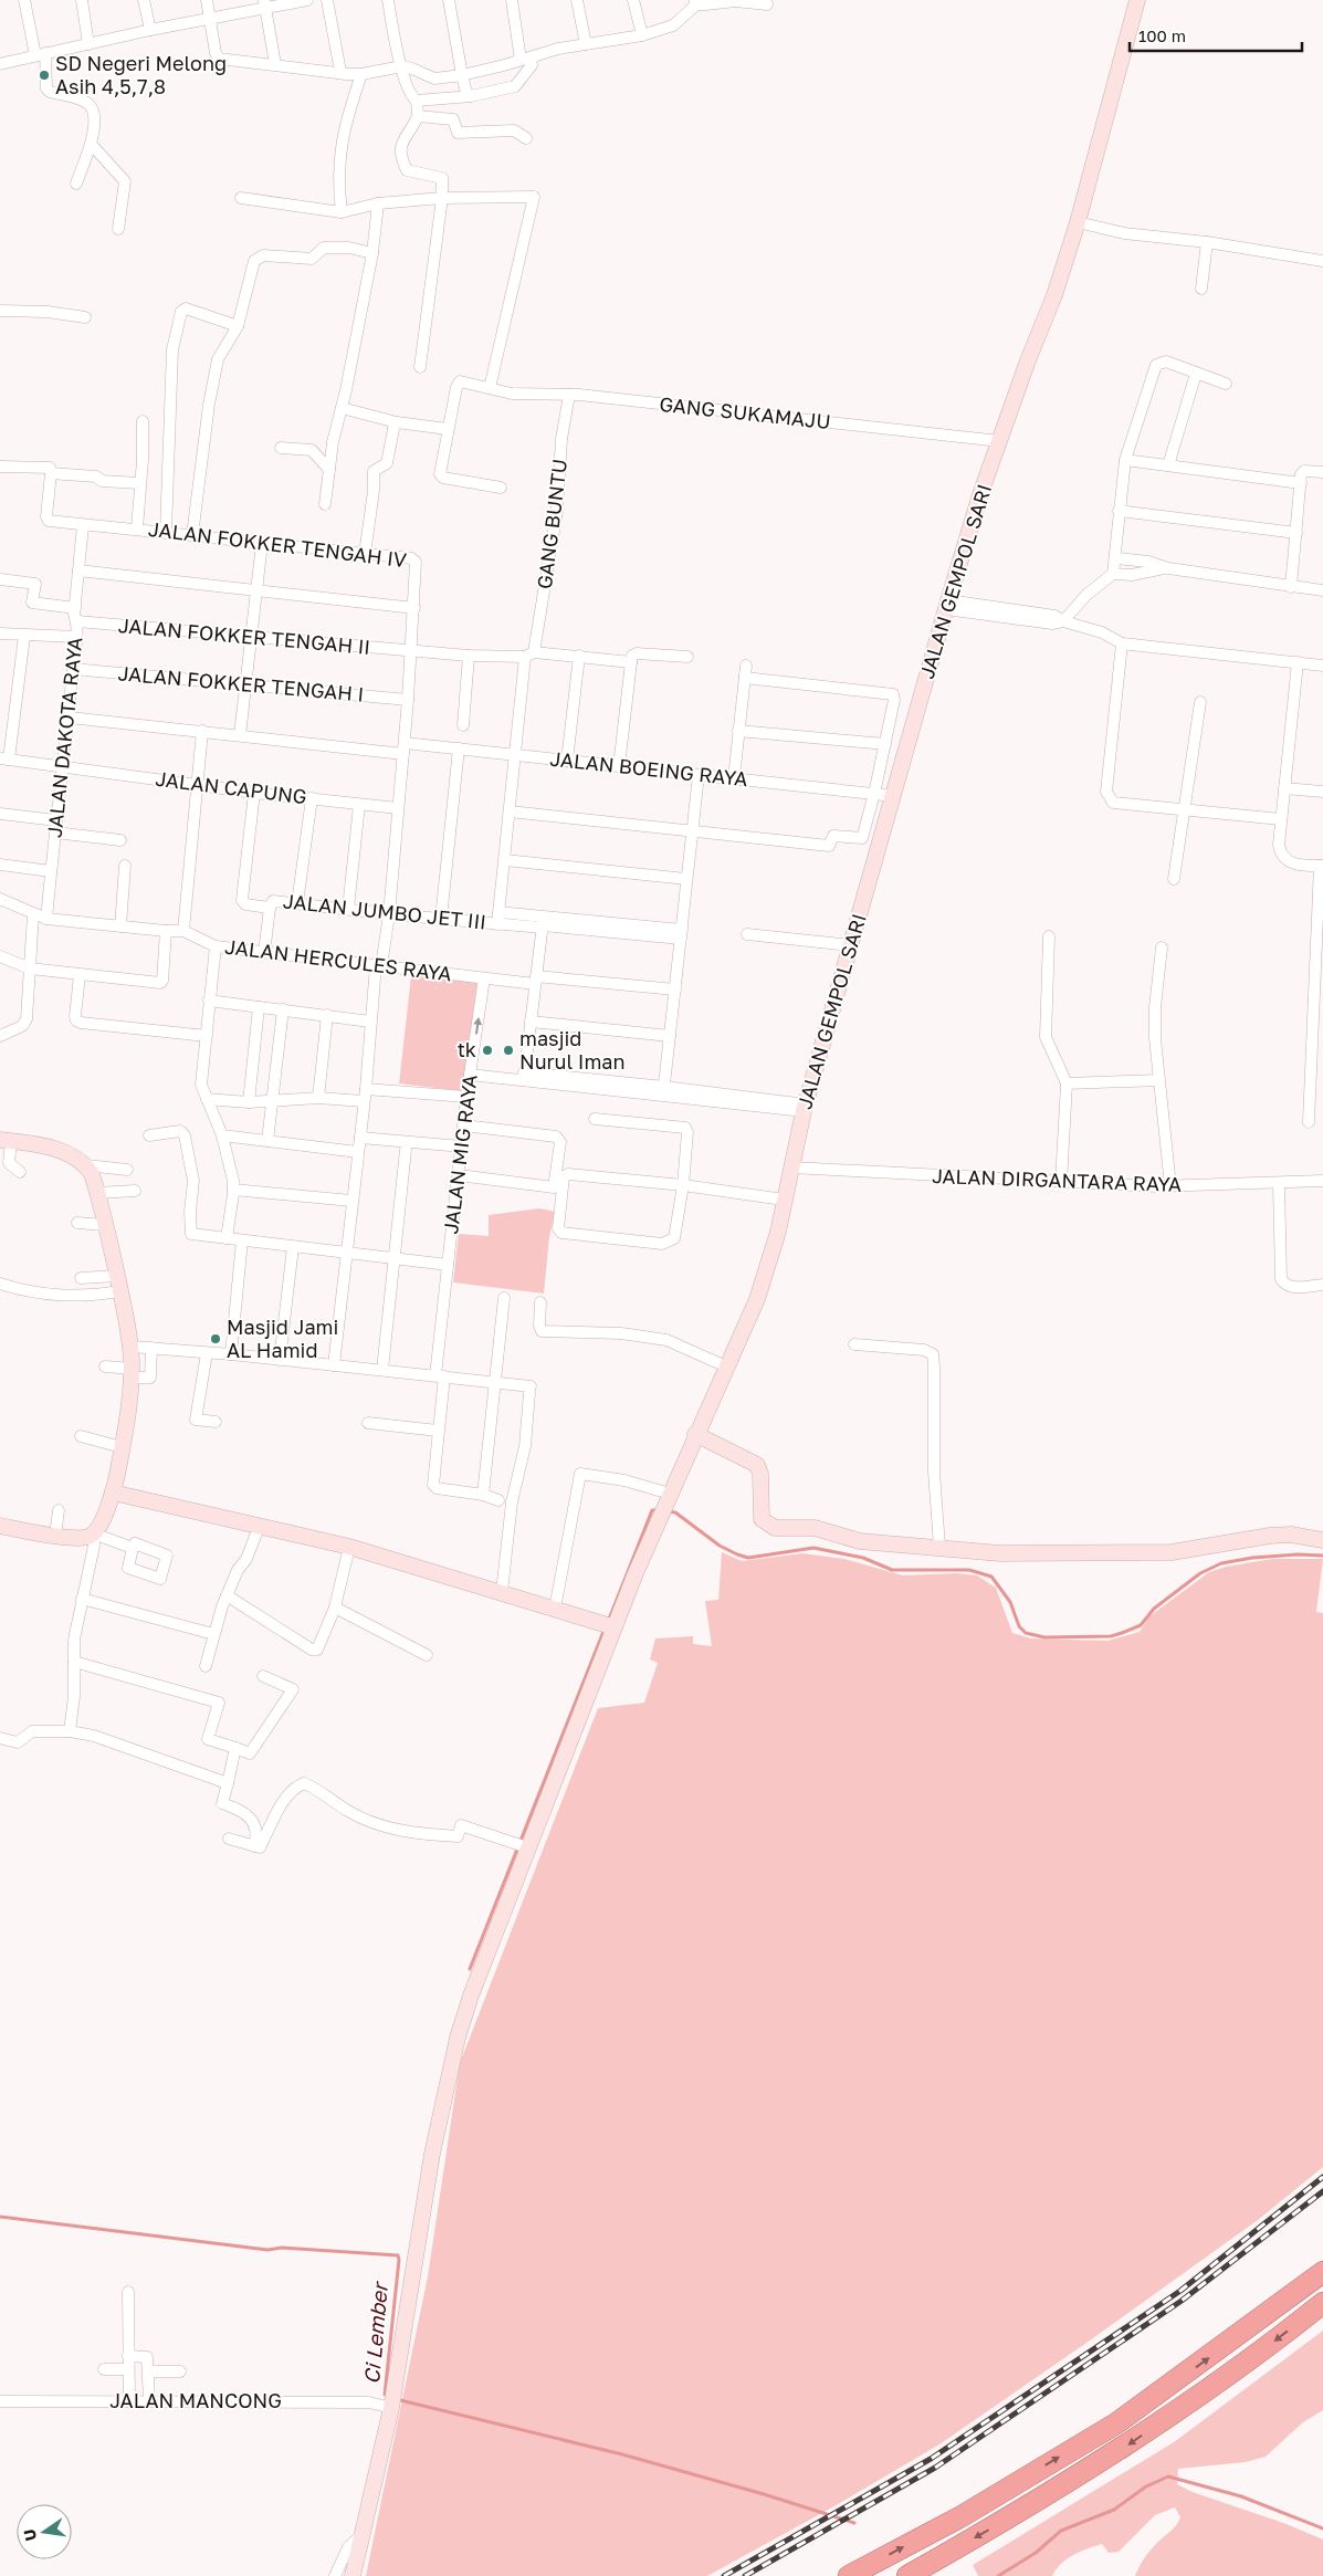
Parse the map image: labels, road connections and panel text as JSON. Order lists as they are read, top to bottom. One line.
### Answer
{"streets":{"street":["GANG SUKAMAJU","GANG BUNTU","JALAN FOKKER TENGAH IV","JALAN GEMPOL SARI","JALAN FOKKER TENGAH II","JALAN FOKKER TENGAH I","JALAN DAKOTA RAYA","JALAN BOEING RAYA","JALAN CAPUNG","JALAN JUMBO JET III","JALAN HERCULES RAYA","JALAN MIG RAYA","JALAN DIRGANTARA RAYA","JALAN MANCONG"]},"crossings":[["GANG SUKAMAJU","GANG BUNTU"],["GANG SUKAMAJU","JALAN GEMPOL SARI"],["GANG BUNTU","JALAN FOKKER TENGAH II"],["GANG BUNTU","JALAN BOEING RAYA"],["GANG BUNTU","JALAN JUMBO JET III"],["JALAN FOKKER TENGAH IV","JALAN FOKKER TENGAH II"],["JALAN FOKKER TENGAH IV","JALAN FOKKER TENGAH I"],["JALAN FOKKER TENGAH IV","JALAN DAKOTA RAYA"],["JALAN FOKKER TENGAH IV","JALAN BOEING RAYA"],["JALAN FOKKER TENGAH IV","JALAN CAPUNG"],["JALAN FOKKER TENGAH IV","JALAN JUMBO JET III"],["JALAN FOKKER TENGAH IV","JALAN HERCULES RAYA"],["JALAN GEMPOL SARI","JALAN BOEING RAYA"],["JALAN GEMPOL SARI","JALAN DIRGANTARA RAYA"],["JALAN GEMPOL SARI","JALAN MANCONG"],["JALAN FOKKER TENGAH II","JALAN DAKOTA RAYA"],["JALAN FOKKER TENGAH I","JALAN DAKOTA RAYA"],["JALAN DAKOTA RAYA","JALAN BOEING RAYA"],["JALAN DAKOTA RAYA","JALAN CAPUNG"],["JALAN DAKOTA RAYA","JALAN HERCULES RAYA"],["JALAN CAPUNG","JALAN JUMBO JET III"],["JALAN HERCULES RAYA","JALAN MIG RAYA"]],"water":["Ci Lember"],"places":["SD Negeri Melong Asih 4,5,7,8","tk","masjid Nurul Iman","Masjid Jami AL Hamid"],"scale_bar":"100 m","north":"left"}
